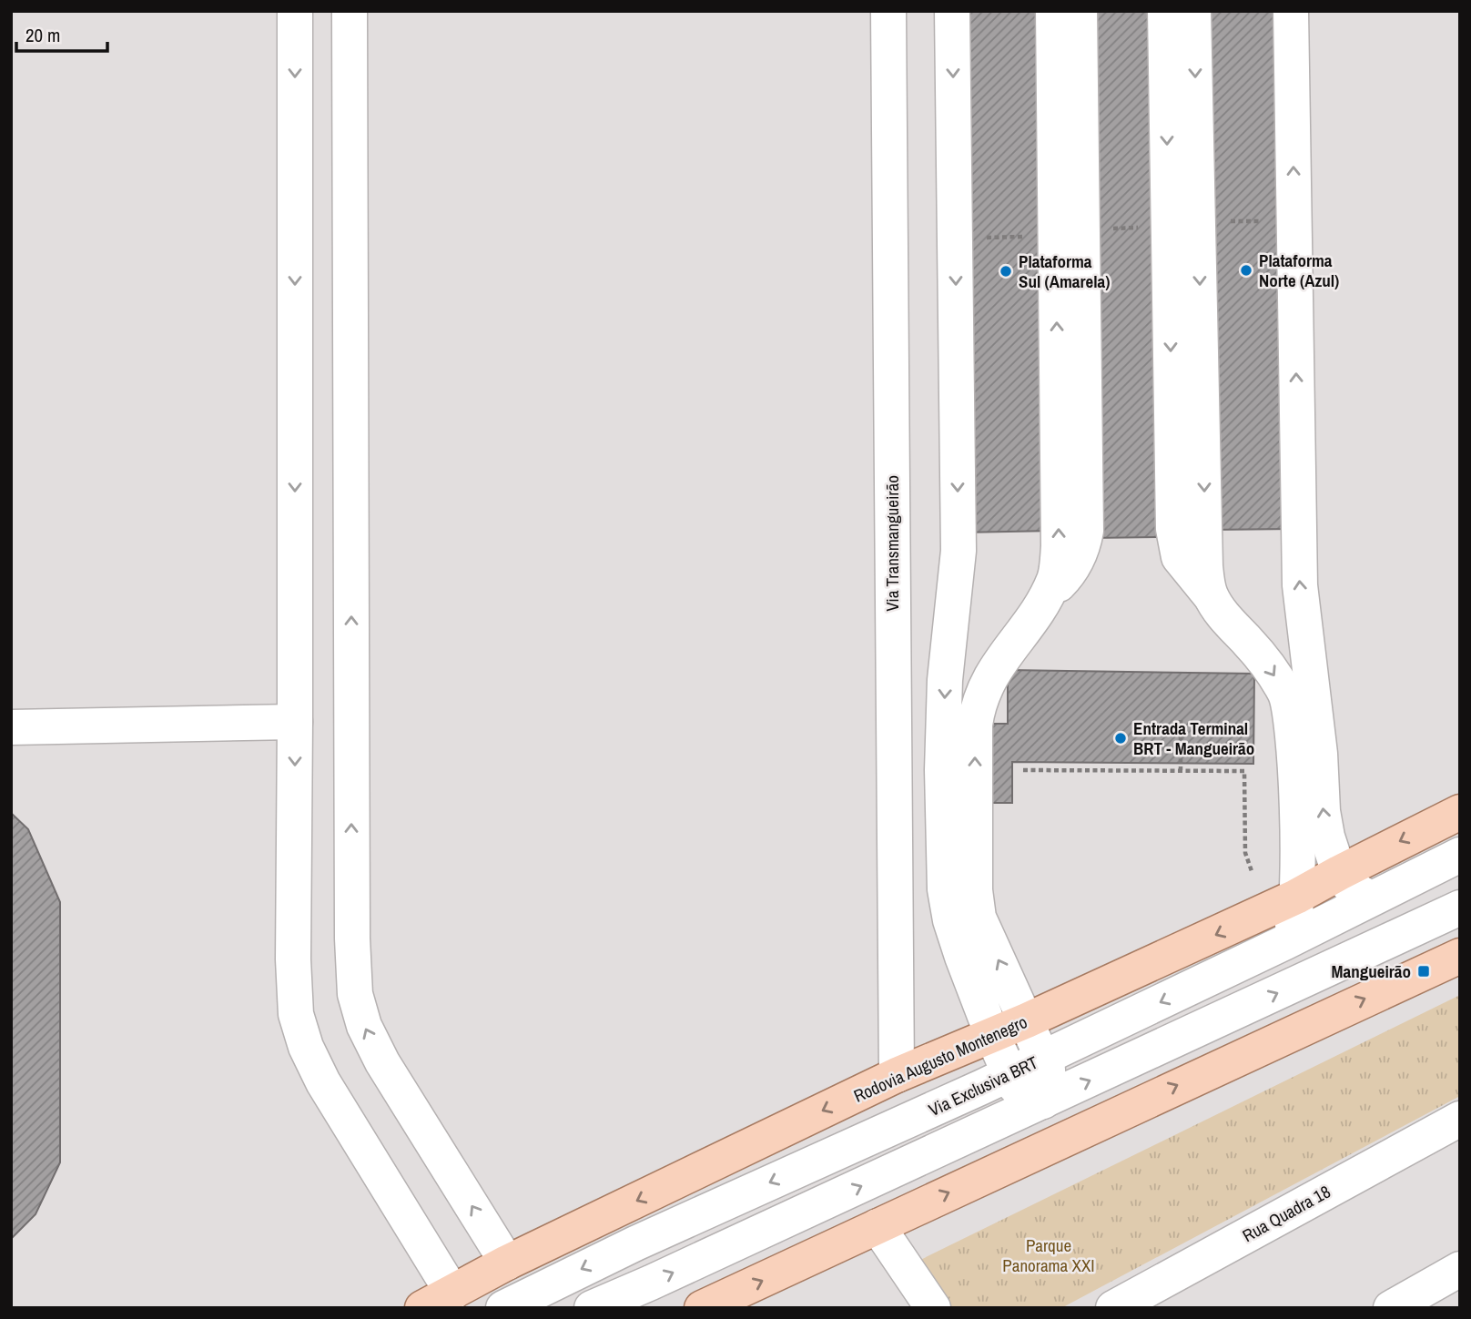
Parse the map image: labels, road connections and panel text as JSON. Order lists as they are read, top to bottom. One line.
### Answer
{"streets":{"main road":["Rodovia Augusto Montenegro"],"street":["Via Transmangueirão","Via Exclusiva BRT","Rua Quadra 18"]},"crossings":[["Via Transmangueirão","Rodovia Augusto Montenegro"]],"parks":["Parque Panorama XXI"],"places":{"other":["Plataforma Norte (Azul)","Plataforma Sul (Amarela)","Entrada Terminal BRT - Mangueirão"],"transit":["Mangueirão"]},"scale_bar":"20 m"}
